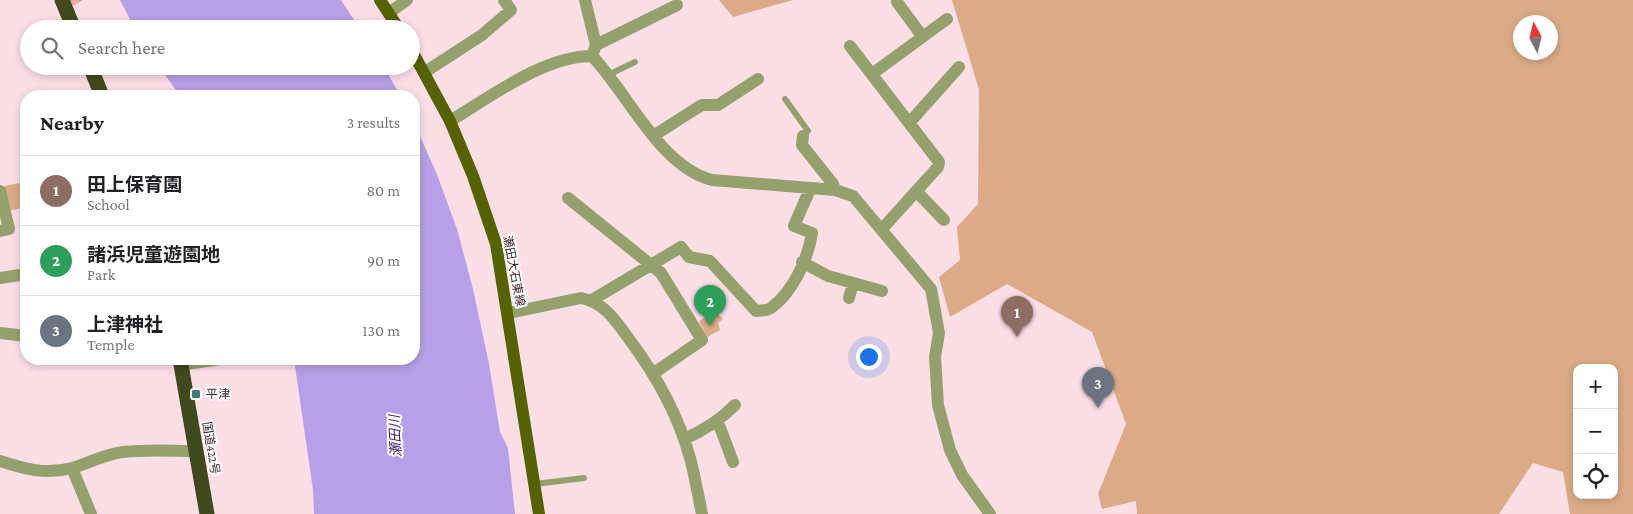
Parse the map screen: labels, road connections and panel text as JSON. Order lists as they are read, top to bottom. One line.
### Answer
{"streets":{"highway":["国道422号"],"main road":["瀬田大石東線"]},"water":["瀬田川"],"places":{"transit":["平津"]},"north":"top","page":{"search":"Search here","heading":["Nearby","3 results"],"list":[{"mark":"1","name":"田上保育園","note":"School","value":"80 m"},{"mark":"2","name":"諸浜児童遊園地","note":"Park","value":"90 m"},{"mark":"3","name":"上津神社","note":"Temple","value":"130 m"}],"pins":["2","1","3"],"map_buttons":["+","−"]}}
